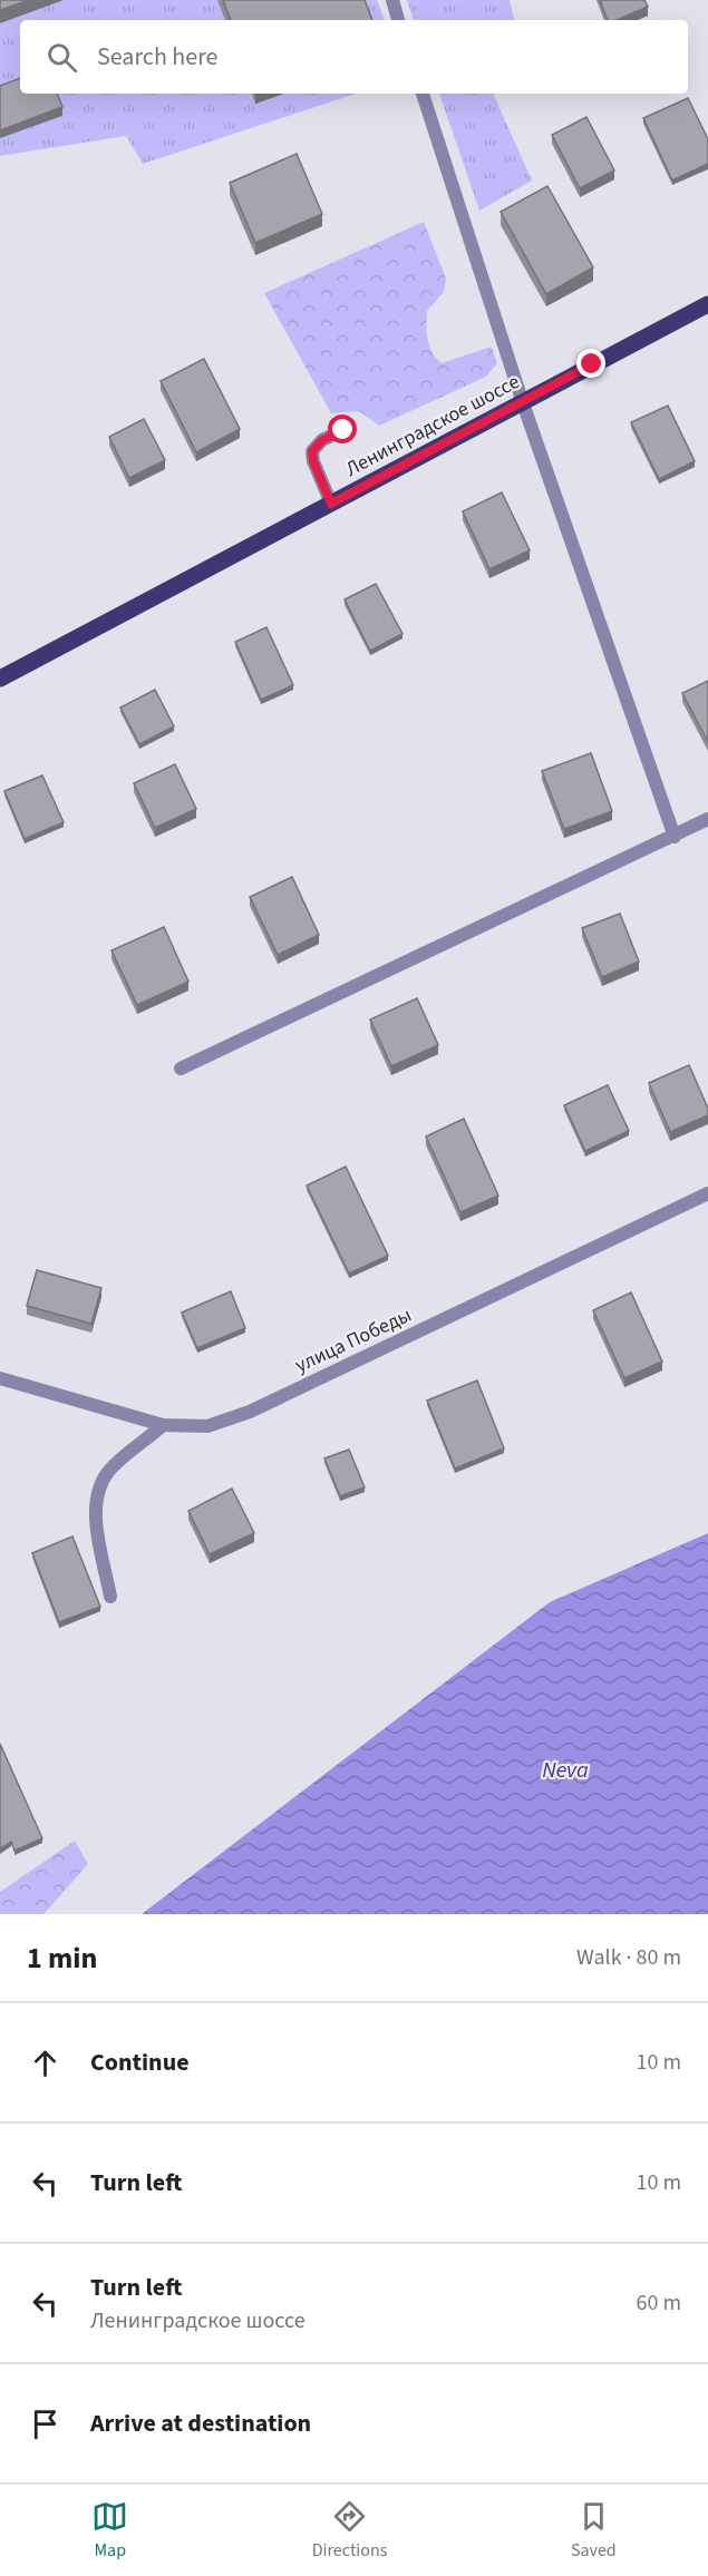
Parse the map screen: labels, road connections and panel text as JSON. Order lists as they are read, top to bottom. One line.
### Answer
{"streets":{"main road":["Ленинградское шоссе"],"street":["улица Победы"]},"water":["Neva"],"page":{"search":"Search here","heading":["1 min","Walk · 80 m"],"list":[["Continue","10 m"],["Turn left","10 m"],["Turn left","Ленинградское шоссе","60 m"],"Arrive at destination"],"nav":["Map","Directions","Saved"]}}
